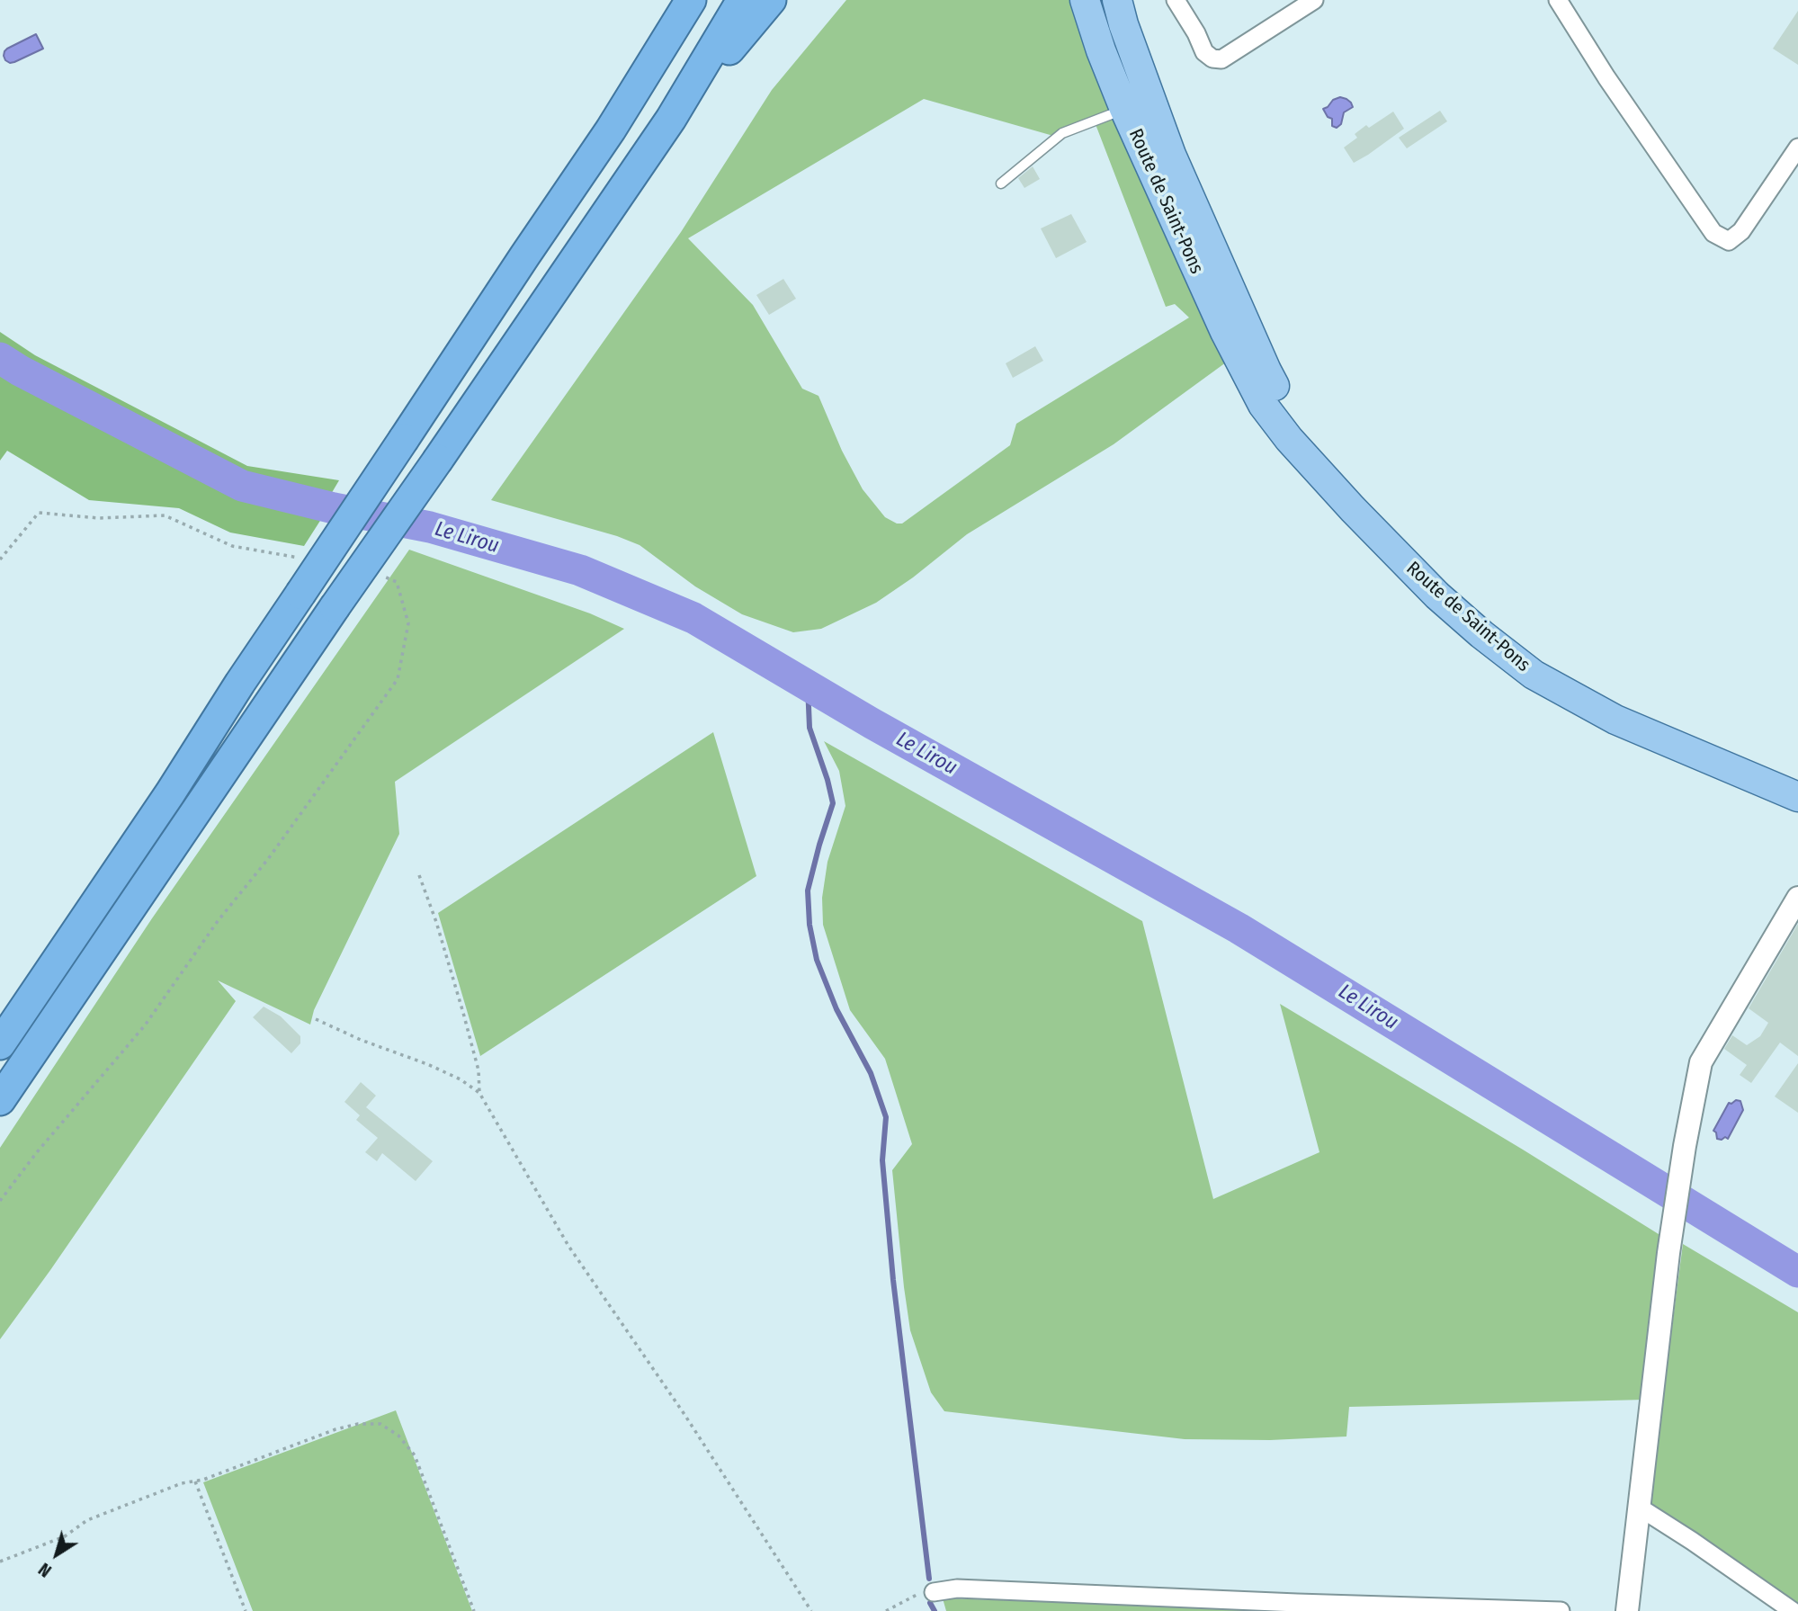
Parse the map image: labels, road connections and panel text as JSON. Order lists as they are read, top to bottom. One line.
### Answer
{"streets":{"main road":["Route de Saint-Pons"]},"water":["Le Lirou"],"north":"bottom left"}
